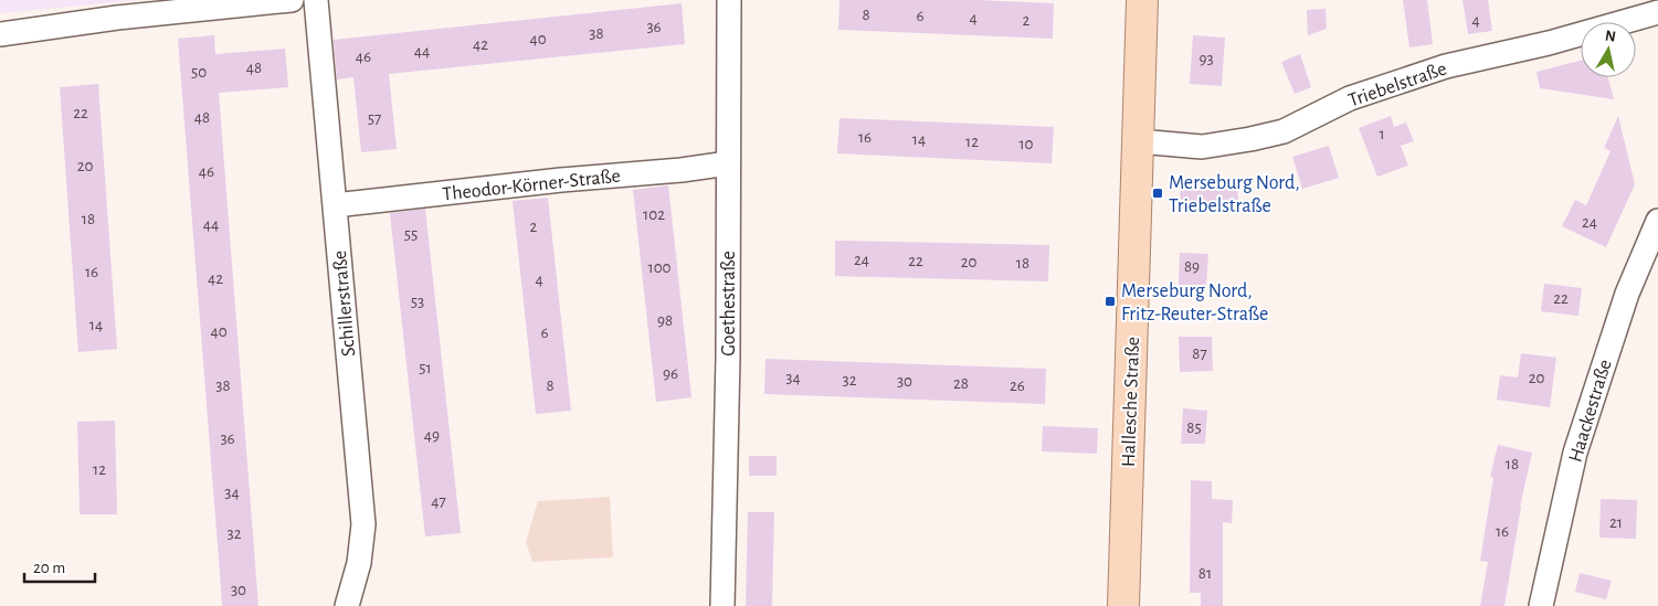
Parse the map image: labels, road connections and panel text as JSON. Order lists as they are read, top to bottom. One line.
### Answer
{"streets":{"main road":["Hallesche Straße"],"street":["Triebelstraße","Theodor-Körner-Straße","Schillerstraße","Goethestraße","Haackestraße"]},"crossings":[["Triebelstraße","Hallesche Straße"],["Theodor-Körner-Straße","Schillerstraße"],["Theodor-Körner-Straße","Goethestraße"]],"places":{"transit":["Merseburg Nord, Triebelstraße","Merseburg Nord, Fritz-Reuter-Straße"]},"house_numbers":["8","6","4","2","4","36","38","40","42","44","46","93","48","50","22","48","57","1","16","14","12","10","20","46","102","18","24","44","2","55","24","22","20","18","89","100","16","42","4","22","53","98","14","40","6","87","51","96","34","20","32","30","28","38","8","26","85","49","36","18","12","34","47","21","16","32","81","30"],"scale_bar":"20 m","north":"top"}
